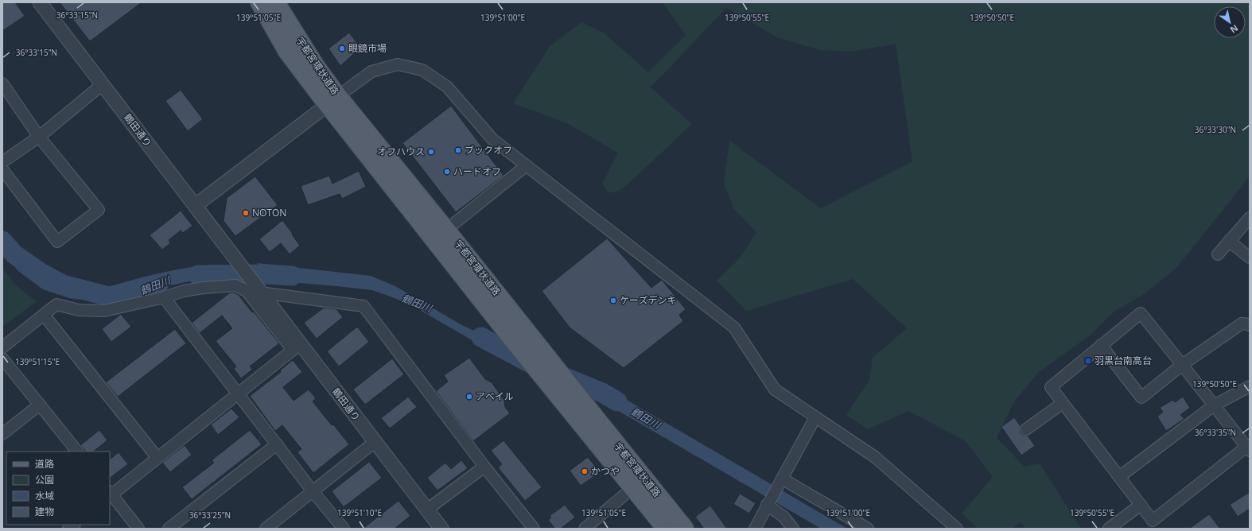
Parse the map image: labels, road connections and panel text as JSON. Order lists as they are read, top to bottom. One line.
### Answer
{"streets":{"main road":["宇都宮環状道路"],"street":["鶴田通り"]},"water":["鶴田川"],"places":{"other":["眼鏡市場","ブックオフ","オフハウス","ハードオフ","NOTON","ケーズデンキ","アベイル","かつや"],"transit":["羽黒台南高台"]},"legend":["道路","公園","水域","建物"],"north":"bottom right","coordinates":["36°33'15\"N","139°51'05\"E","139°51'00\"E","139°50'55\"E","139°50'50\"E","36°33'30\"N","139°51'15\"E","36°33'35\"N","139°51'10\"E","36°33'25\"N"]}
